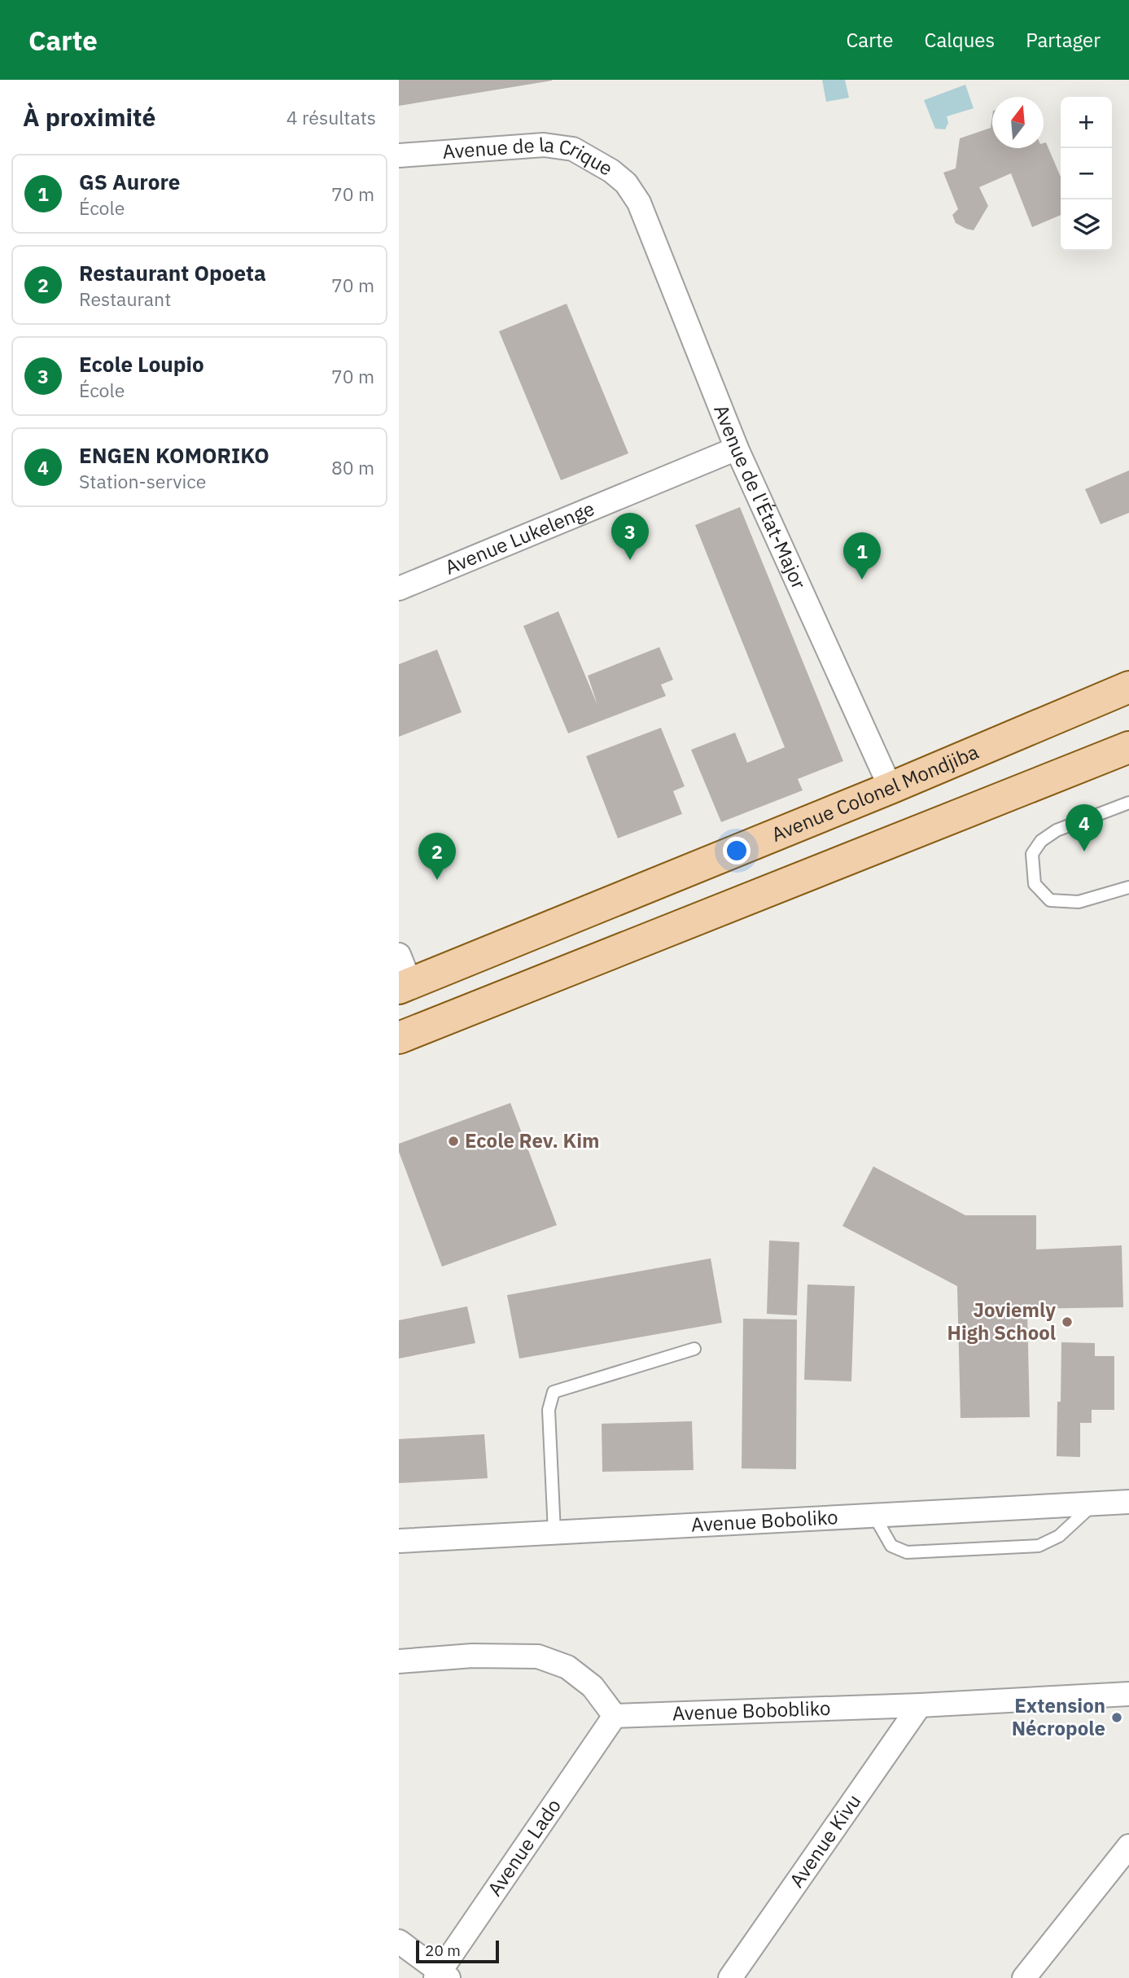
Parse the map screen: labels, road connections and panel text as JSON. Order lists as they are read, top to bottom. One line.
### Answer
{"streets":{"main road":["Avenue Colonel Mondjiba"],"street":["Avenue de la Crique","Avenue de l'État-Major","Avenue Lukelenge","Avenue Boboliko","Avenue Bobobliko","Avenue Kivu","Avenue Lado"]},"crossings":[["Avenue de la Crique","Avenue de l'État-Major"],["Avenue de l'État-Major","Avenue Lukelenge"],["Avenue de l'État-Major","Avenue Colonel Mondjiba"],["Avenue Bobobliko","Avenue Kivu"],["Avenue Bobobliko","Avenue Lado"]],"places":["Ecole Rev. Kim","Joviemly High School","Extension Nécropole"],"scale_bar":"20 m","north":"top","page":{"header":"Carte","nav":["Carte","Calques","Partager"],"heading":["À proximité","4 résultats"],"map_buttons":["+","−"],"list":[{"mark":"1","name":"GS Aurore","note":"École","value":"70 m"},{"mark":"2","name":"Restaurant Opoeta","note":"Restaurant","value":"70 m"},{"mark":"3","name":"Ecole Loupio","note":"École","value":"70 m"},{"mark":"4","name":"ENGEN KOMORIKO","note":"Station-service","value":"80 m"}],"pins":["3","1","4","2"],"scale":"20 m"}}
